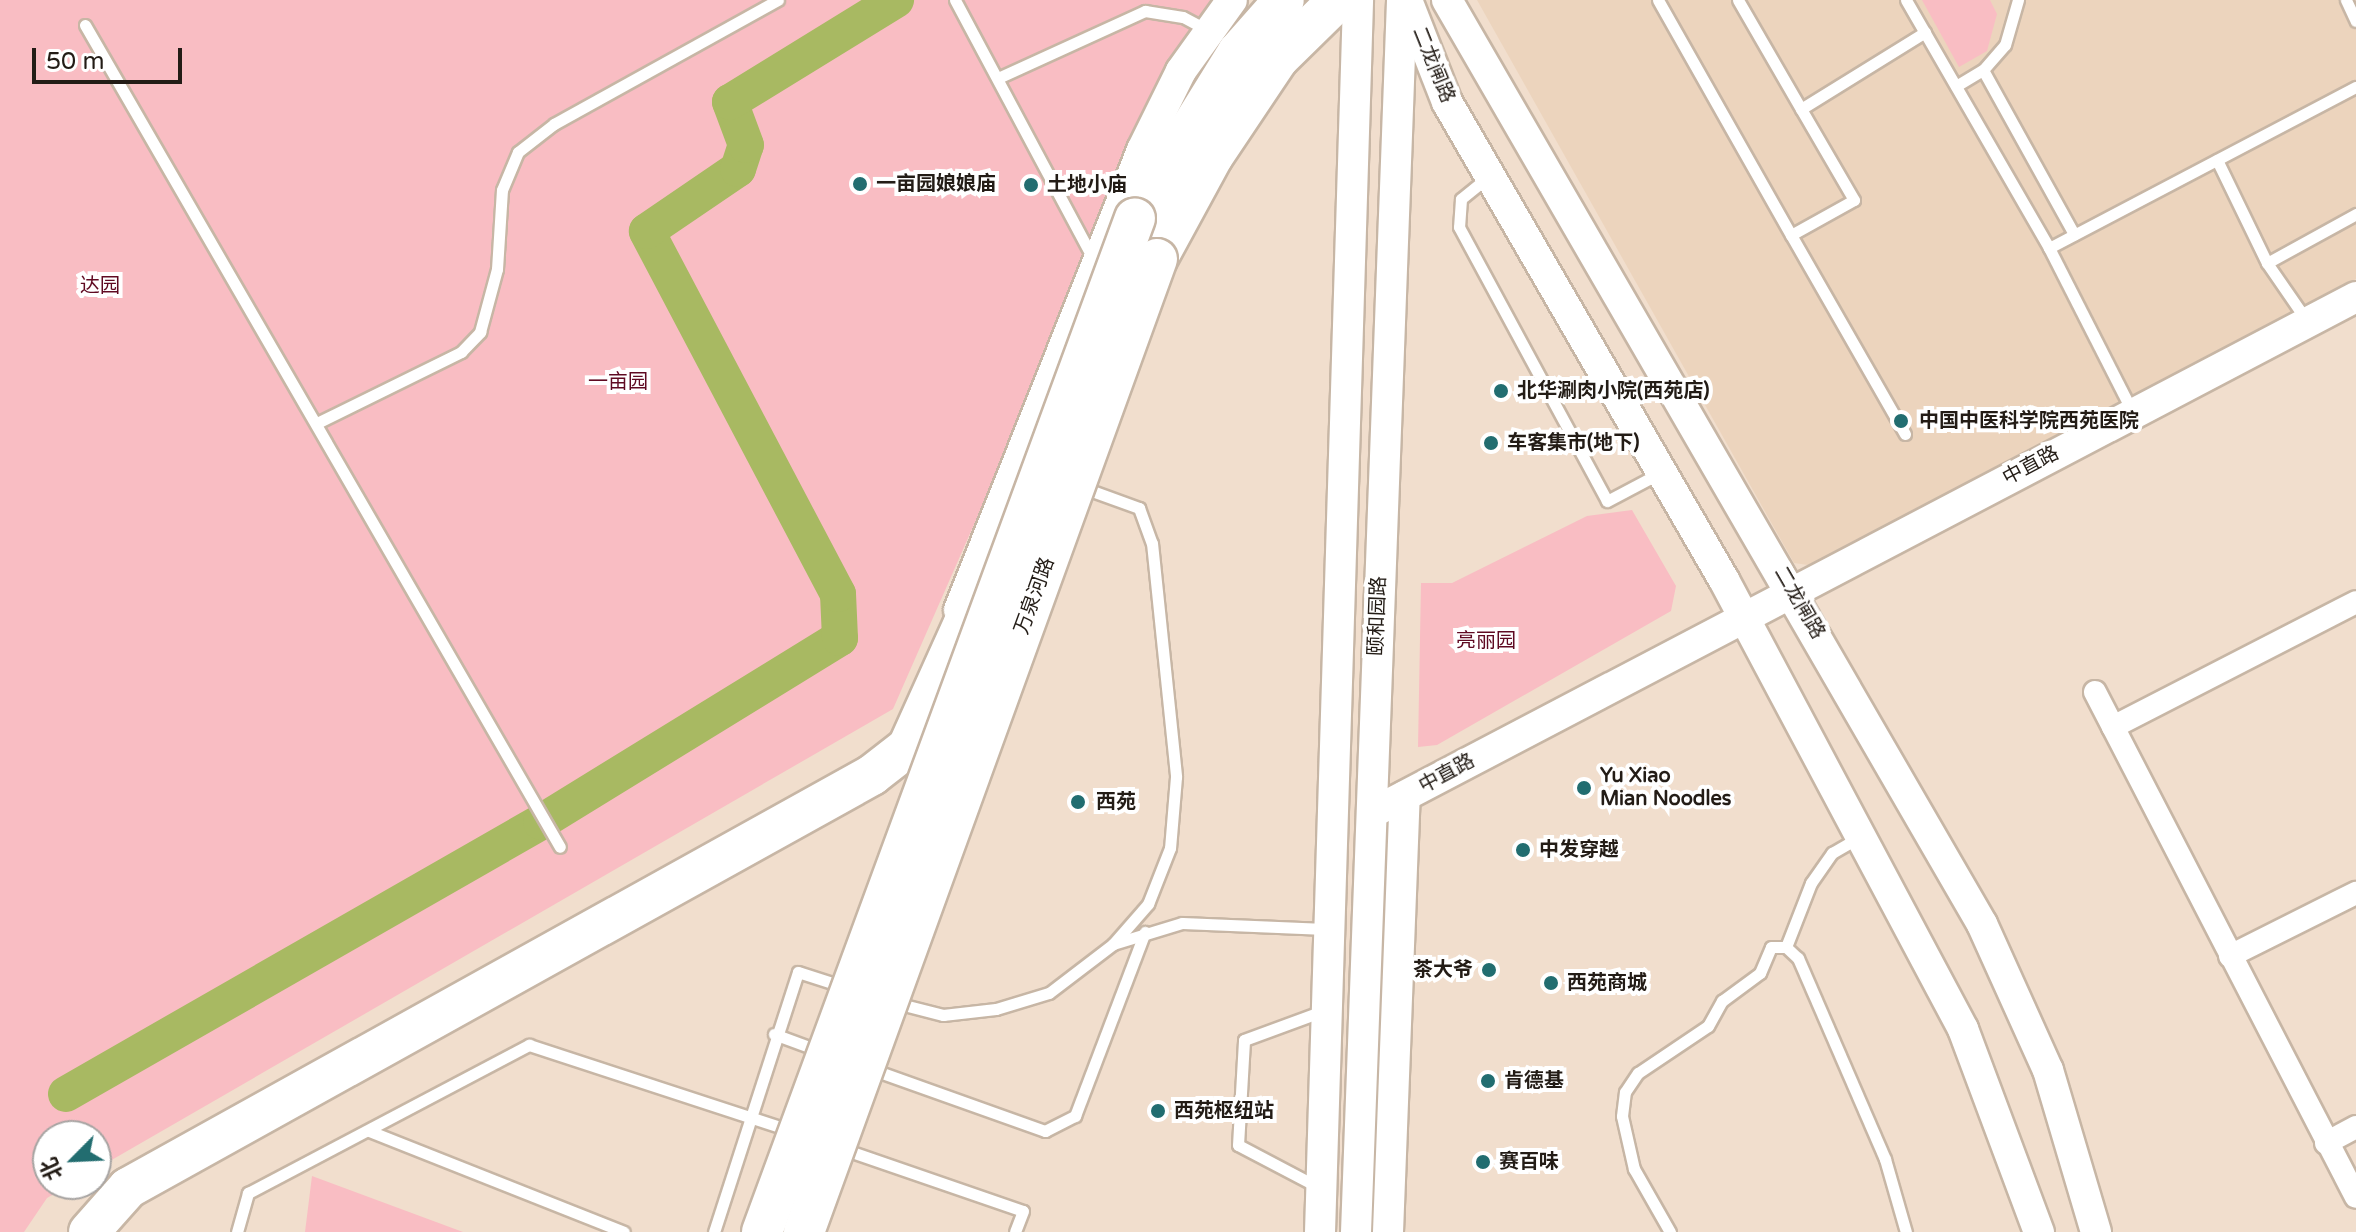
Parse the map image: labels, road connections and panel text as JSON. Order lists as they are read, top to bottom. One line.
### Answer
{"streets":{"highway":["万泉河路"],"main road":["二龙闸路","中直路","颐和园路"]},"crossings":[["二龙闸路","中直路"],["二龙闸路","颐和园路"],["中直路","颐和园路"]],"parks":["达园","一亩园","亮丽园"],"places":["一亩园娘娘庙","土地小庙","北华涮肉小院(西苑店)","中国中医科学院西苑医院","车客集市(地下)","Yu Xiao Mian Noodles","西苑","中发穿越","茶大爷","西苑商城","肯德基","西苑枢纽站","赛百味"],"scale_bar":"50 m","north":"bottom left"}
